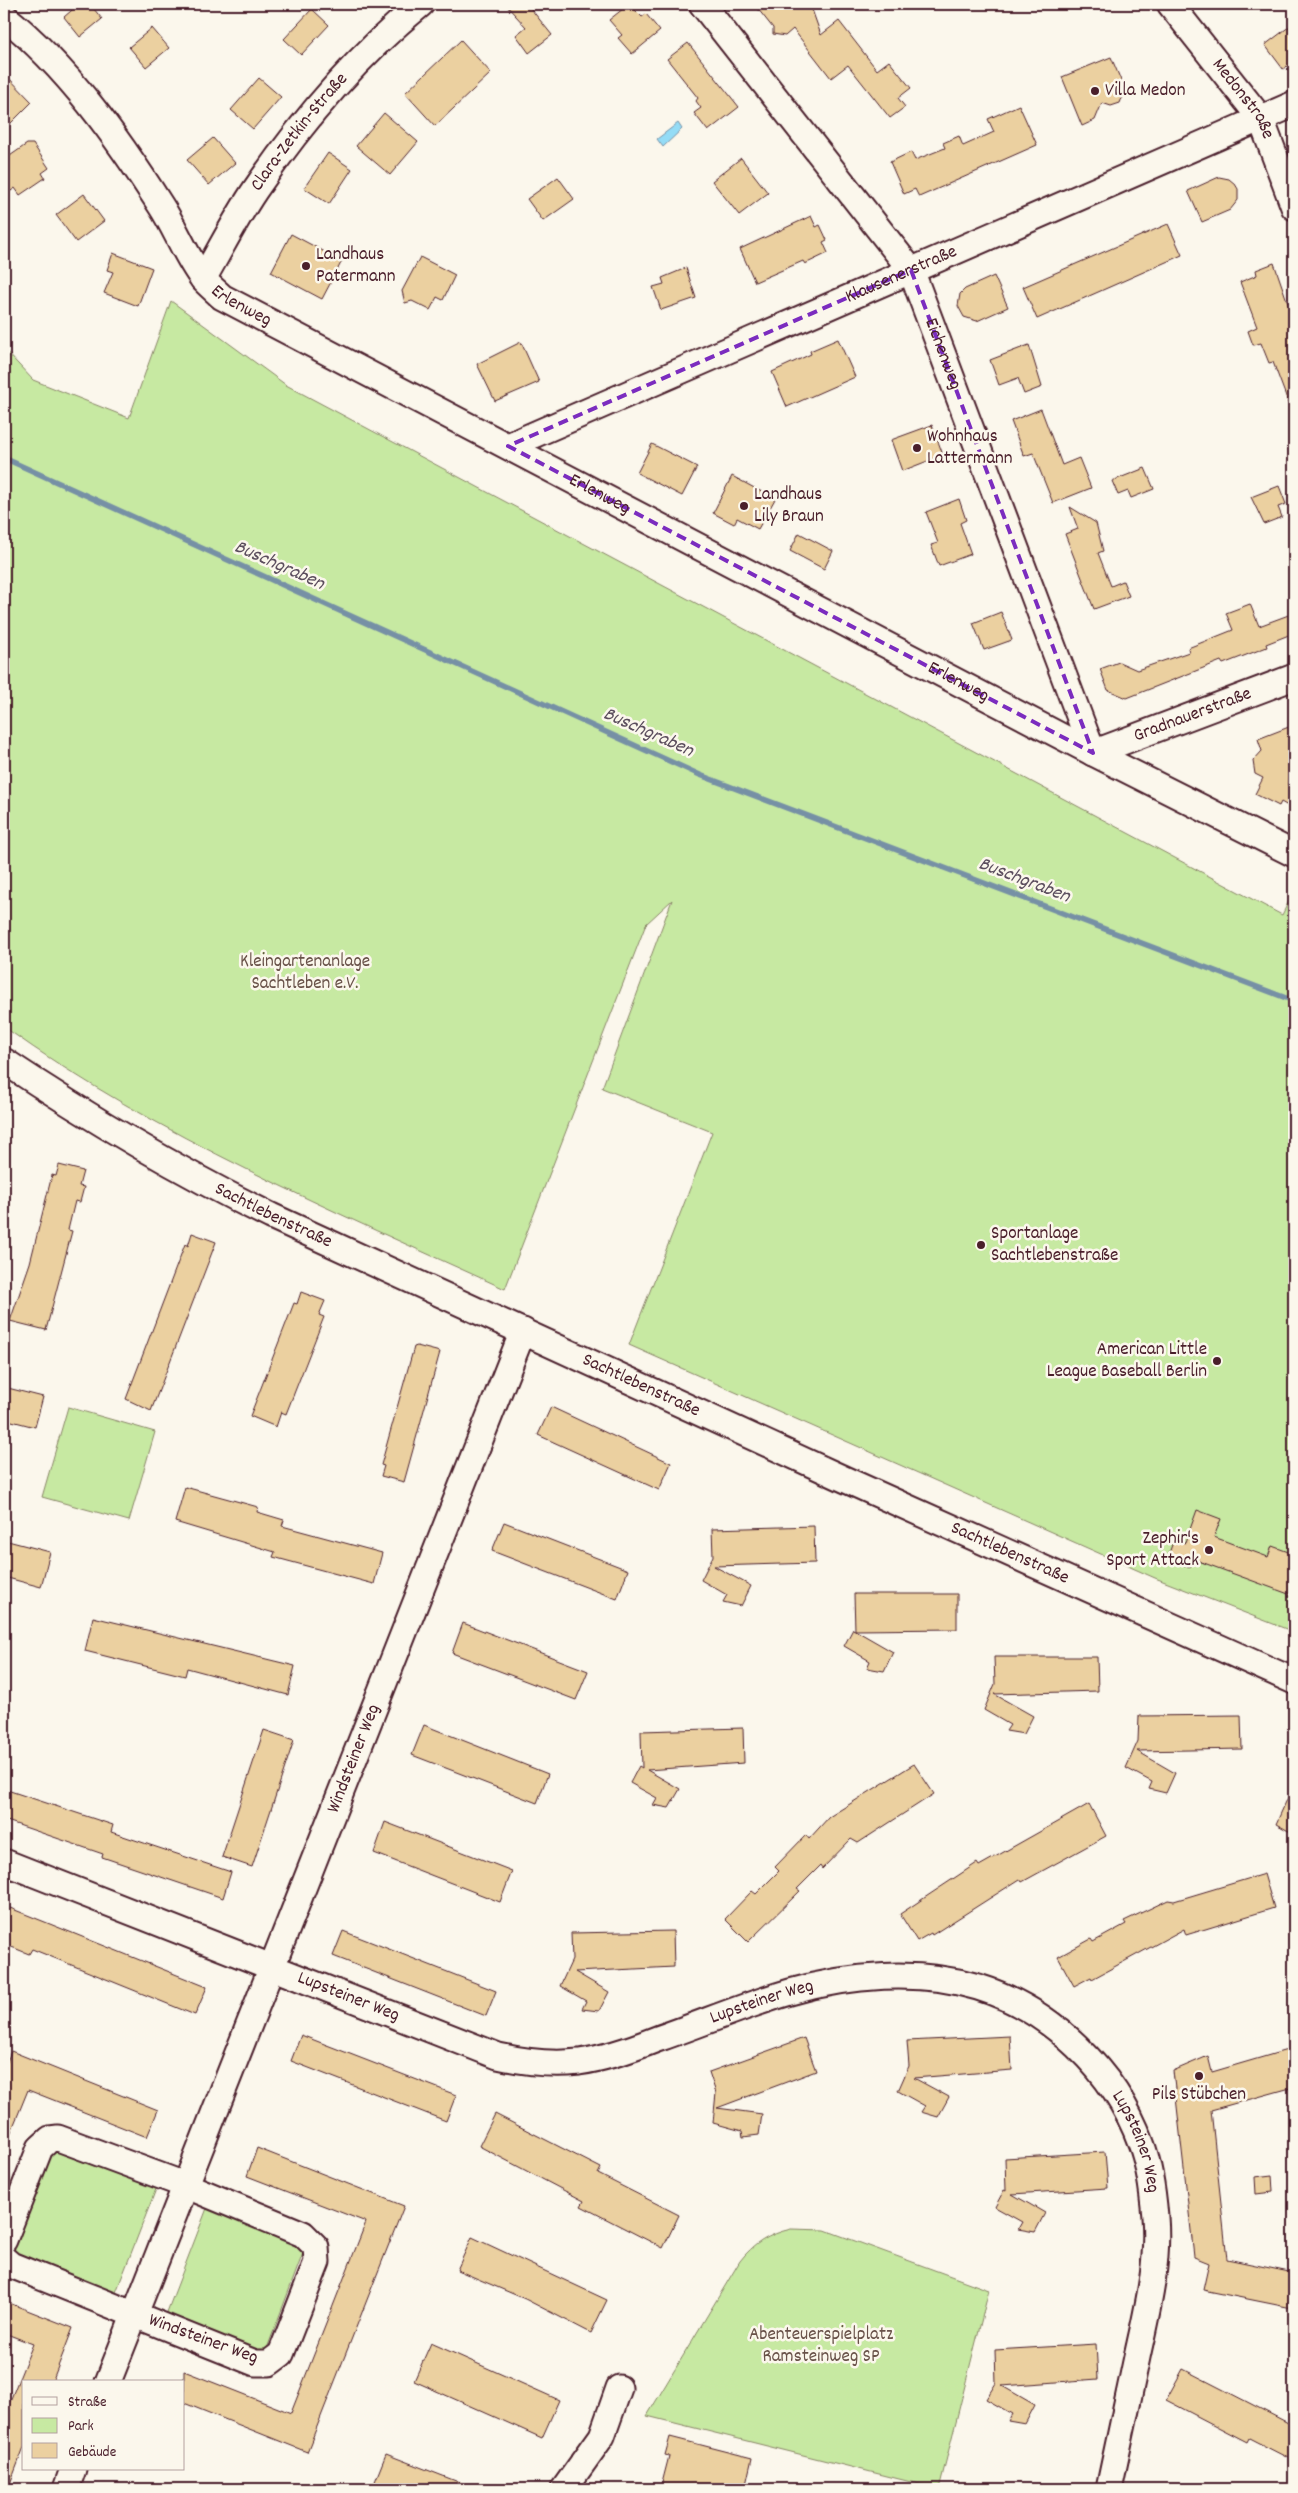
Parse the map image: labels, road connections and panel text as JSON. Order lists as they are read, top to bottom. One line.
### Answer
{"streets":{"street":["Medonstraße","Clara-Zetkin-Straße","Klausenerstraße","Erlenweg","Eichenweg","Gradnauerstraße","Sachtlebenstraße","Windsteiner Weg","Lupsteiner Weg"]},"crossings":[["Medonstraße","Klausenerstraße"],["Clara-Zetkin-Straße","Erlenweg"],["Klausenerstraße","Erlenweg"],["Klausenerstraße","Eichenweg"],["Erlenweg","Eichenweg"],["Erlenweg","Gradnauerstraße"],["Eichenweg","Gradnauerstraße"],["Sachtlebenstraße","Windsteiner Weg"],["Windsteiner Weg","Lupsteiner Weg"]],"water":["Buschgraben"],"parks":["Kleingartenanlage Sachtleben e.V.","Abenteuerspielplatz Ramsteinweg SP"],"places":["Villa Medon","Landhaus Patermann","Wohnhaus Lattermann","Landhaus Lily Braun","Sportanlage Sachtlebenstraße","American Little League Baseball Berlin","Zephir's Sport Attack","Pils Stübchen"],"legend":["Straße","Park","Gebäude"]}
